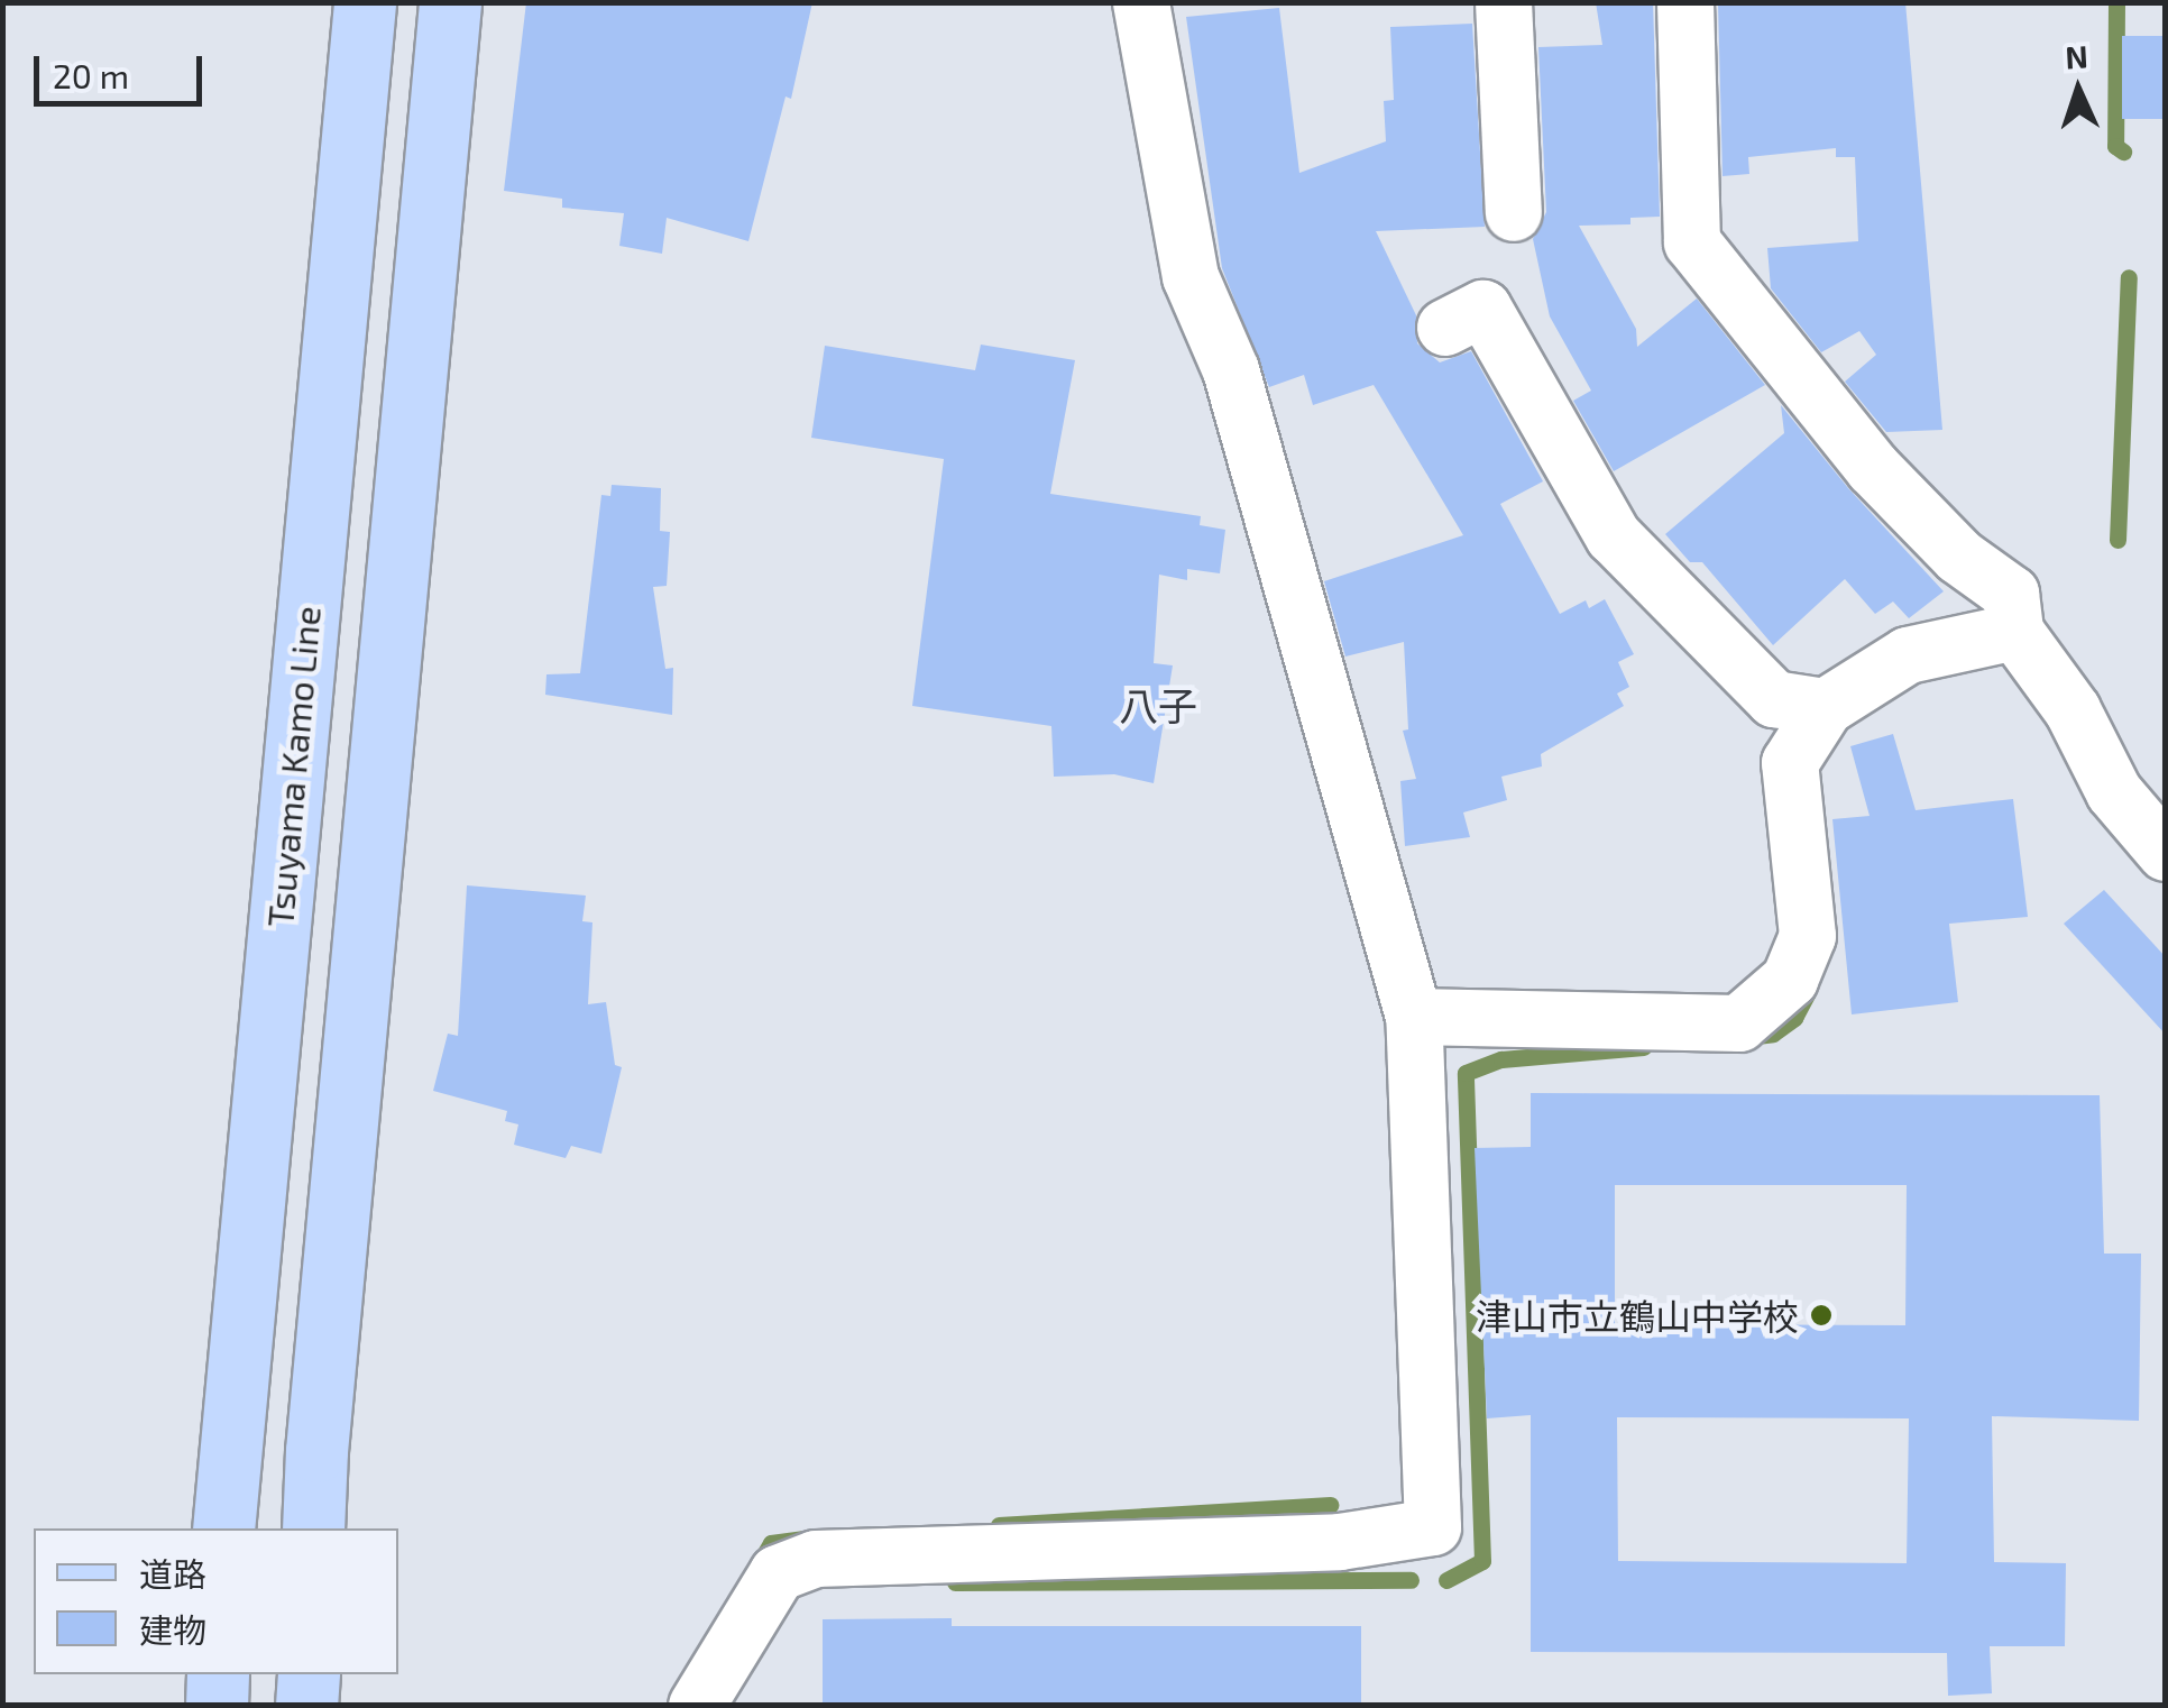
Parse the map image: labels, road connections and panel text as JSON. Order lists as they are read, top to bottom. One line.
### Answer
{"streets":{"main road":["Tsuyama Kamo Line"]},"districts":["八子"],"places":["津山市立鶴山中学校"],"legend":["道路","建物"],"scale_bar":"20 m","north":"top"}
